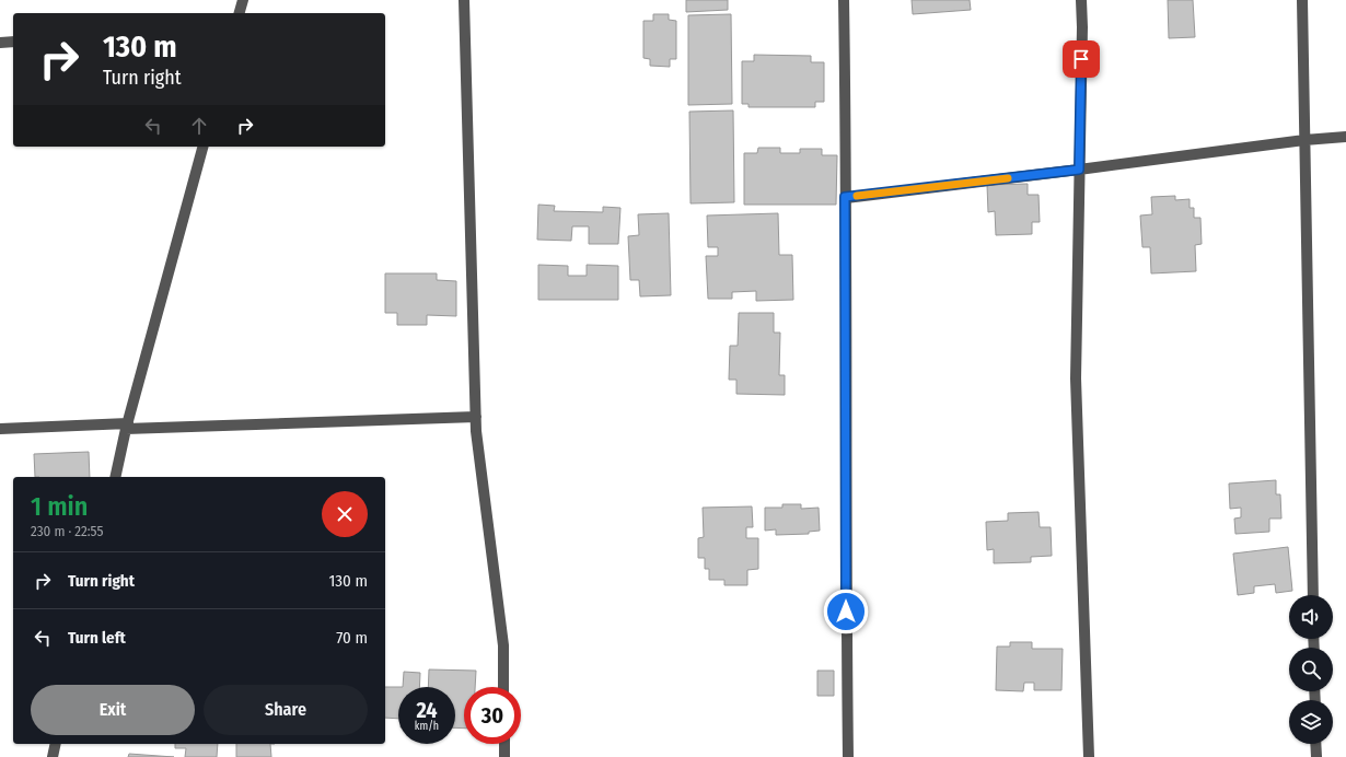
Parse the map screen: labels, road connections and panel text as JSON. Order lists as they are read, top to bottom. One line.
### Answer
{"page":{"turn":["130 m","Turn right"],"heading":["1 min","230 m · 22:55"],"list":[{"name":"Turn right","value":"130 m"},{"name":"Turn left","value":"70 m"}],"buttons":["Exit","Share"],"speed":"24 km/h","limit":"30"}}
